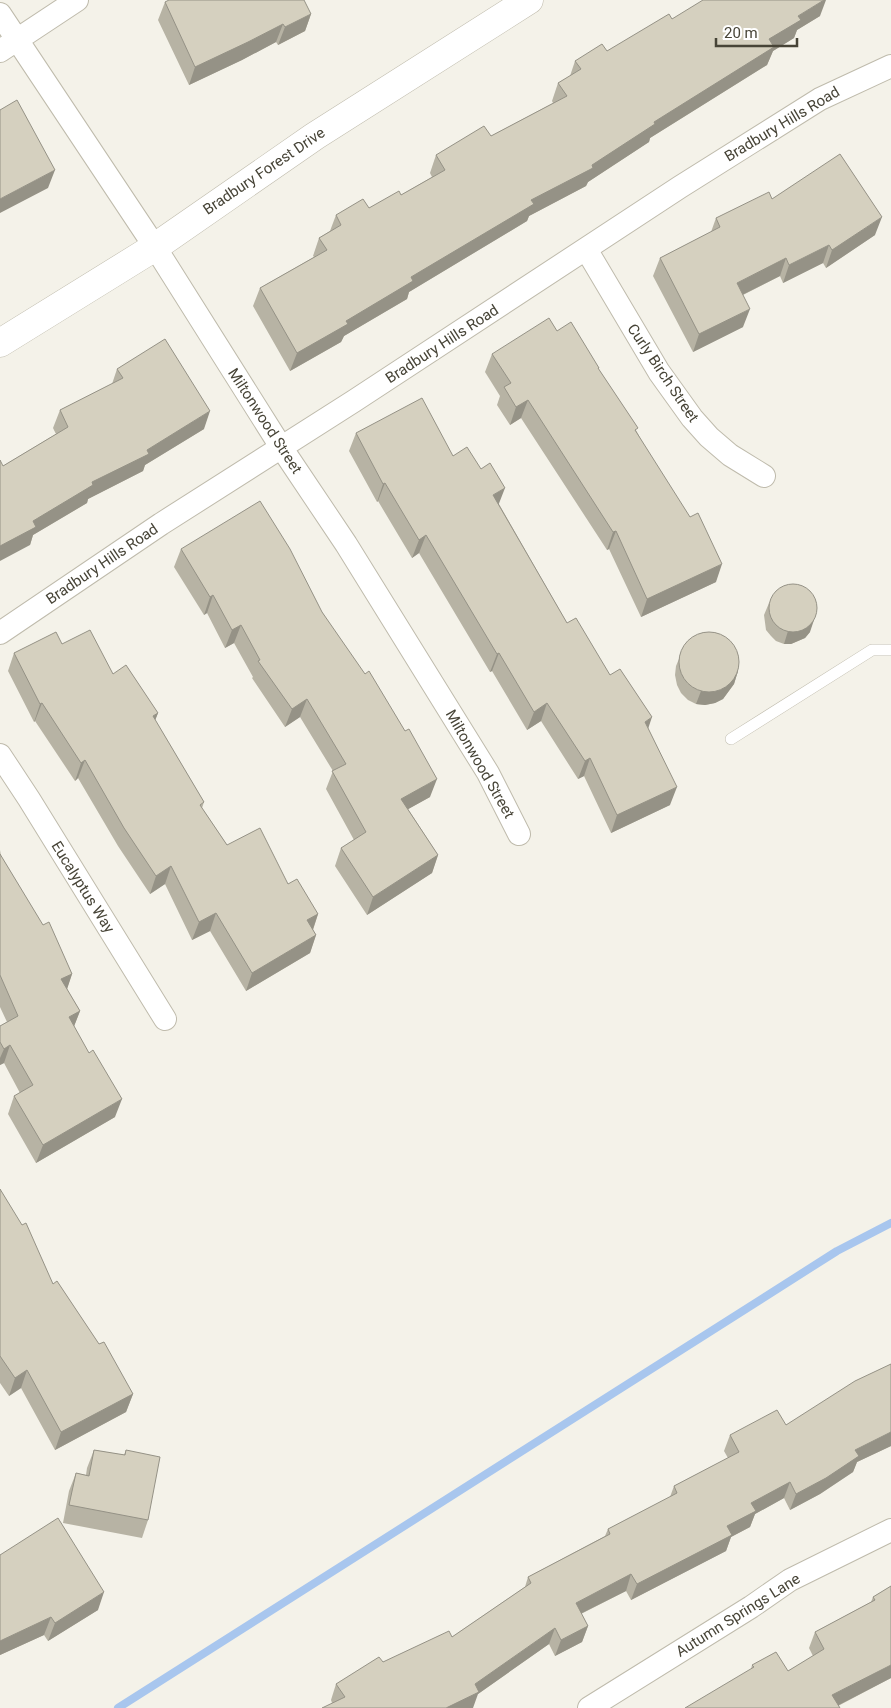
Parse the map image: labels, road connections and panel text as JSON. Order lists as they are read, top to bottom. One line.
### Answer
{"streets":{"street":["Bradbury Hills Road","Bradbury Forest Drive","Curly Birch Street","Miltonwood Street","Eucalyptus Way","Autumn Springs Lane"]},"crossings":[["Bradbury Hills Road","Curly Birch Street"],["Bradbury Hills Road","Miltonwood Street"],["Bradbury Forest Drive","Miltonwood Street"]],"scale_bar":"20 m"}
